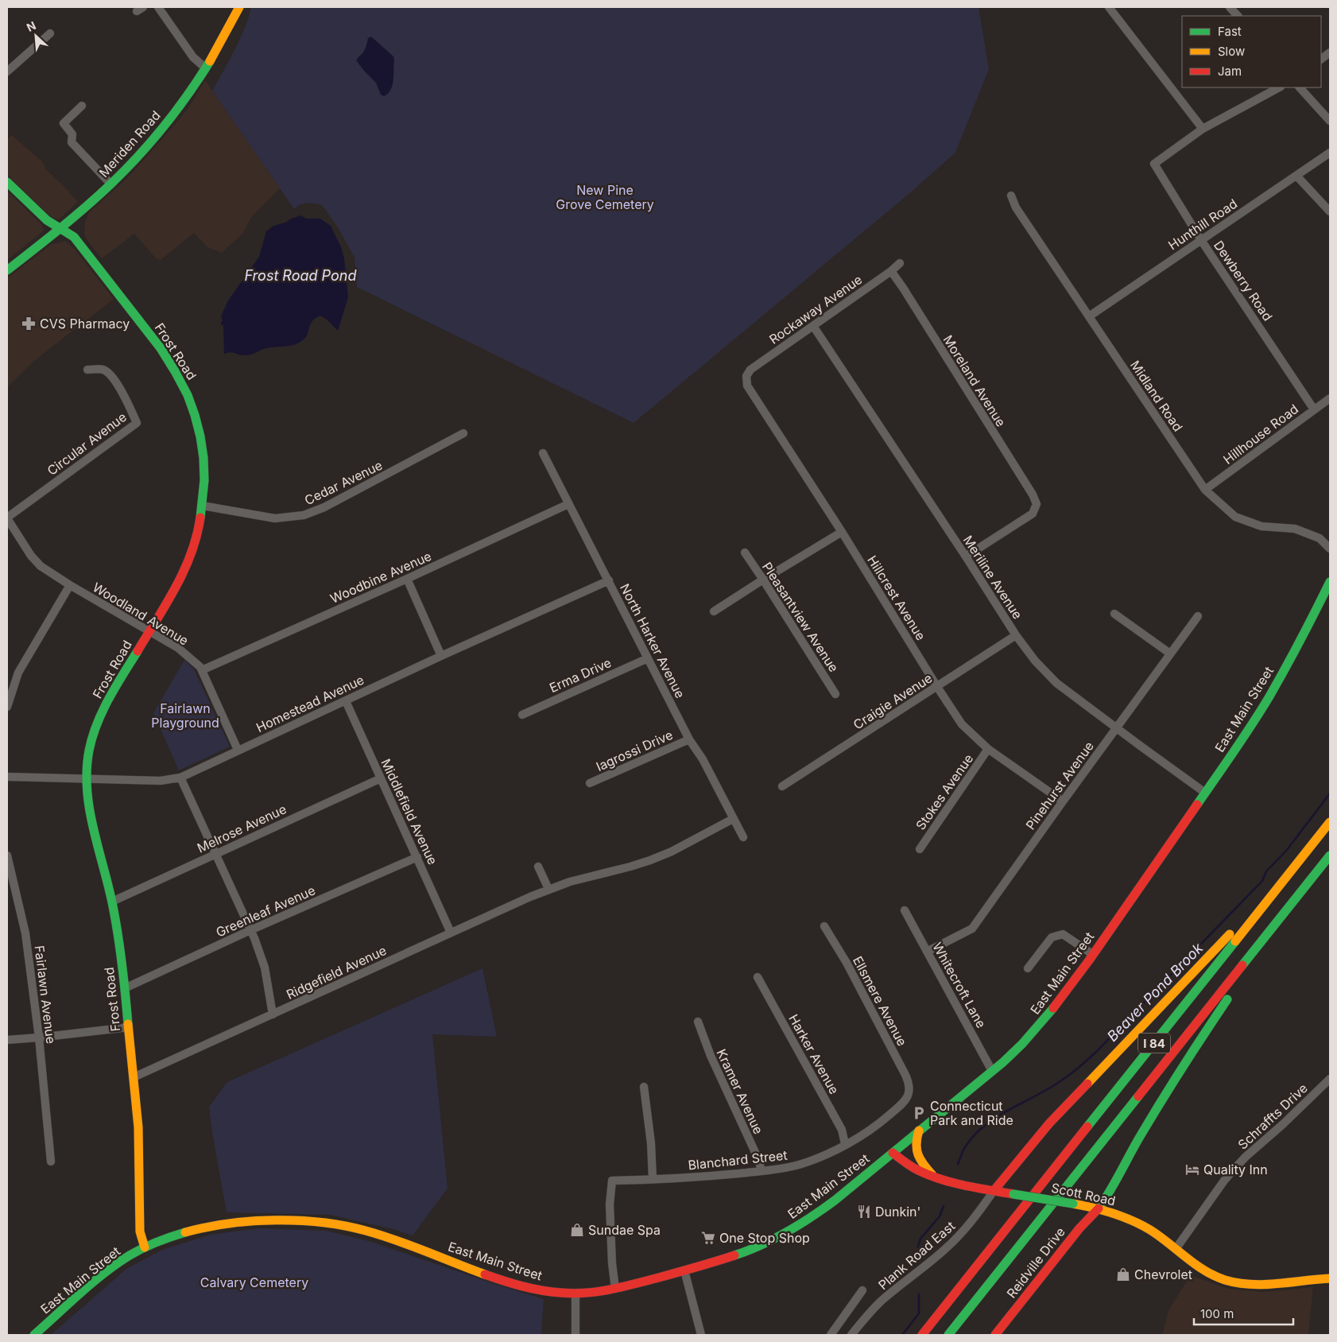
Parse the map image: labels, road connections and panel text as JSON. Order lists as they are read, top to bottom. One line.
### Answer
{"streets":{"main road":["Meriden Road","Frost Road","East Main Street","I 84","Scott Road","Reidville Drive"],"street":["Hunthill Road","Dewberry Road","Rockaway Avenue","Moreland Avenue","Midland Road","Hillhouse Road","Circular Avenue","Cedar Avenue","Woodbine Avenue","Meriline Avenue","Hillcrest Avenue","Woodland Avenue","Pleasantview Avenue","North Harker Avenue","Erma Drive","Craigie Avenue","Homestead Avenue","Iagrossi Drive","Pinehurst Avenue","Stokes Avenue","Middlefield Avenue","Melrose Avenue","Greenleaf Avenue","Ridgefield Avenue","Whitecroft Lane","Fairlawn Avenue","Ellsmere Avenue","Harker Avenue","Kramer Avenue","Schraffts Drive","Blanchard Street","Plank Road East"]},"crossings":[["Meriden Road","Frost Road"],["Hunthill Road","Dewberry Road"],["Hunthill Road","Midland Road"],["Dewberry Road","Hillhouse Road"],["Rockaway Avenue","Moreland Avenue"],["Rockaway Avenue","Meriline Avenue"],["Rockaway Avenue","Hillcrest Avenue"],["Frost Road","Cedar Avenue"],["Frost Road","Woodland Avenue"],["Frost Road","Homestead Avenue"],["Frost Road","East Main Street"],["Frost Road","Melrose Avenue"],["Frost Road","Greenleaf Avenue"],["Frost Road","Ridgefield Avenue"],["Moreland Avenue","Meriline Avenue"],["Midland Road","Hillhouse Road"],["Circular Avenue","Woodland Avenue"],["Woodbine Avenue","Woodland Avenue"],["Woodbine Avenue","North Harker Avenue"],["Meriline Avenue","Craigie Avenue"],["Meriline Avenue","East Main Street"],["Meriline Avenue","Pinehurst Avenue"],["Hillcrest Avenue","Craigie Avenue"],["Hillcrest Avenue","Pinehurst Avenue"],["Hillcrest Avenue","Stokes Avenue"],["Woodland Avenue","Homestead Avenue"],["North Harker Avenue","Erma Drive"],["North Harker Avenue","Homestead Avenue"],["North Harker Avenue","Iagrossi Drive"],["North Harker Avenue","Ridgefield Avenue"],["Homestead Avenue","Middlefield Avenue"],["East Main Street","Whitecroft Lane"],["East Main Street","Blanchard Street"],["East Main Street","Scott Road"],["Pinehurst Avenue","Whitecroft Lane"],["Middlefield Avenue","Melrose Avenue"],["Middlefield Avenue","Greenleaf Avenue"],["Middlefield Avenue","Ridgefield Avenue"],["Ellsmere Avenue","Blanchard Street"],["I 84","Reidville Drive"],["Harker Avenue","Blanchard Street"],["Kramer Avenue","Blanchard Street"],["Schraffts Drive","Scott Road"],["Scott Road","Plank Road East"],["Scott Road","Reidville Drive"]],"water":["Frost Road Pond","Beaver Pond Brook"],"parks":["New Pine Grove Cemetery","Fairlawn Playground","Calvary Cemetery"],"places":{"pharmacy":["CVS Pharmacy"],"parking":["Connecticut Park and Ride"],"hotel":["Quality Inn"],"restaurant":["Dunkin'"],"shop":["Sundae Spa","Chevrolet"],"supermarket":["One Stop Shop"]},"legend":["Fast","Slow","Jam"],"scale_bar":"100 m","north":"top left"}
